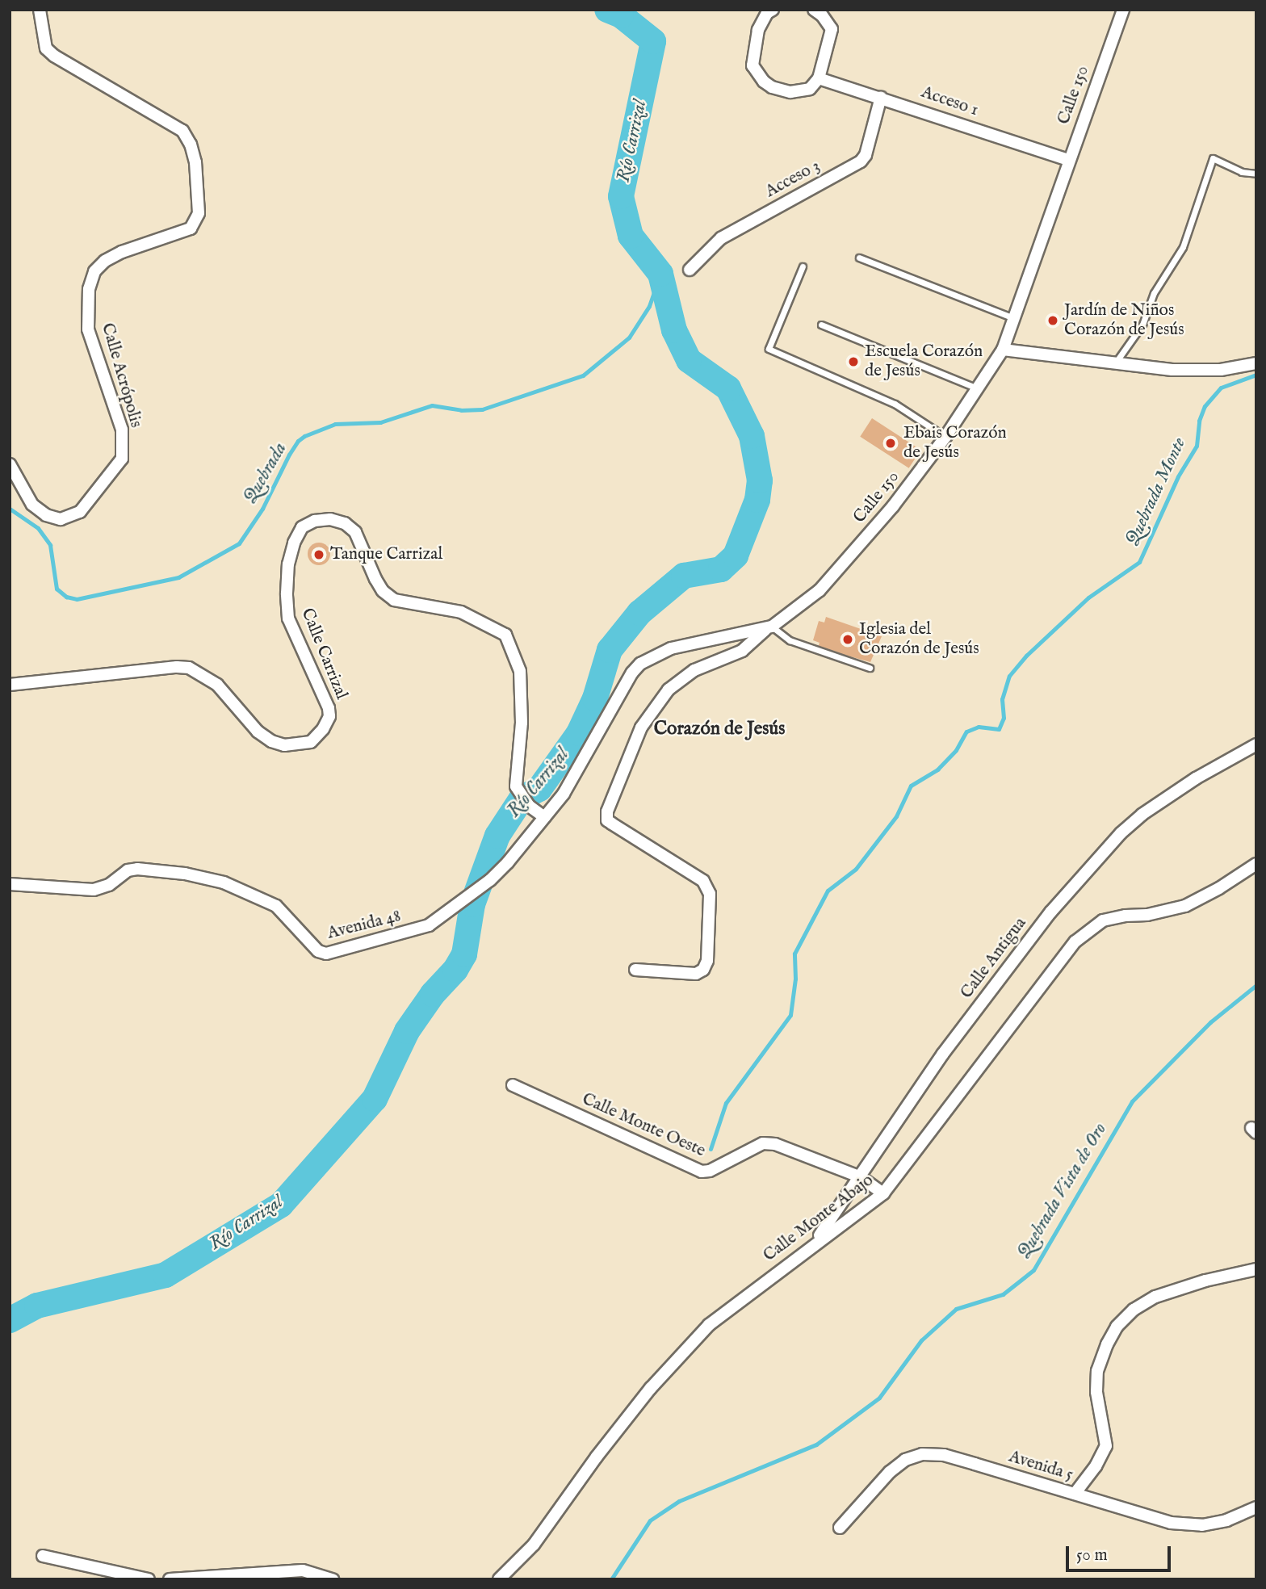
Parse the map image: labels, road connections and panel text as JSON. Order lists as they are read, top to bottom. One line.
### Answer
{"streets":{"street":["Calle 150","Acceso 1","Acceso 3","Calle Acrópolis","Calle Carrizal","Avenida 48","Calle Antigua","Calle Monte Oeste","Calle Monte Abajo","Avenida 5"]},"crossings":[["Calle 150","Acceso 1"],["Calle 150","Calle Carrizal"],["Calle 150","Avenida 48"],["Acceso 1","Acceso 3"],["Calle Carrizal","Avenida 48"],["Calle Antigua","Calle Monte Oeste"],["Calle Antigua","Calle Monte Abajo"],["Calle Monte Oeste","Calle Monte Abajo"]],"districts":["Corazón de Jesús"],"water":["Río Carrizal","Quebrada","Quebrada Monte","Quebrada Vista de Oro"],"places":["Jardín de Niños Corazón de Jesús","Escuela Corazón de Jesús","Ebais Corazón de Jesús","Tanque Carrizal","Iglesia del Corazón de Jesús"],"scale_bar":"50 m"}
